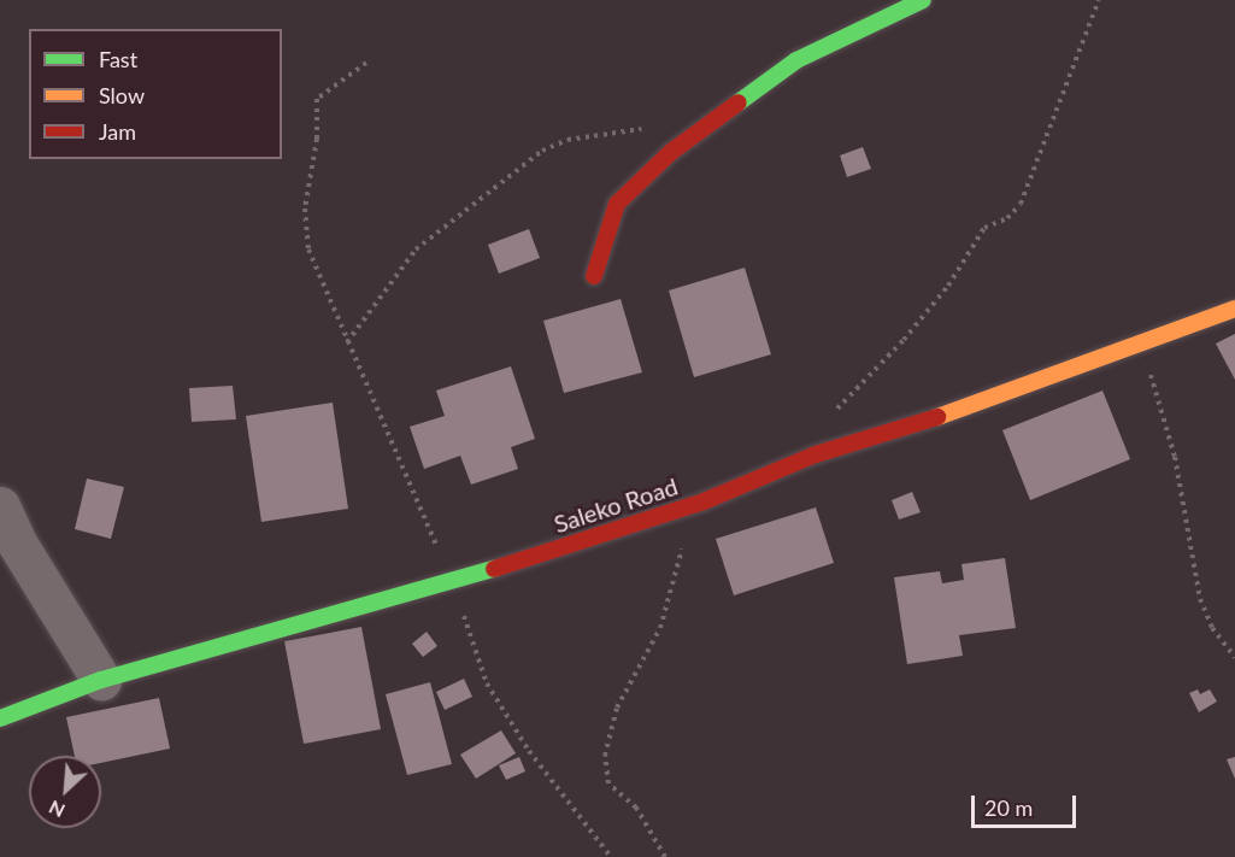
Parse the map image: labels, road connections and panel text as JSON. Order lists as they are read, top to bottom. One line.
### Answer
{"streets":{"street":["Saleko Road"]},"legend":["Fast","Slow","Jam"],"scale_bar":"20 m","north":"bottom left"}
